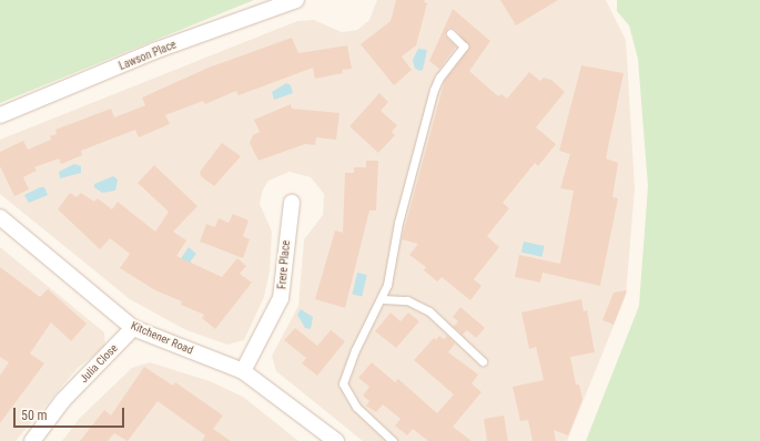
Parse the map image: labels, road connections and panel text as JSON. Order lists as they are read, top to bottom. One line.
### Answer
{"streets":{"street":["Lawson Place","Frere Place","Kitchener Road","Julia Close"]},"crossings":[["Frere Place","Kitchener Road"],["Kitchener Road","Julia Close"]],"scale_bar":"50 m"}
